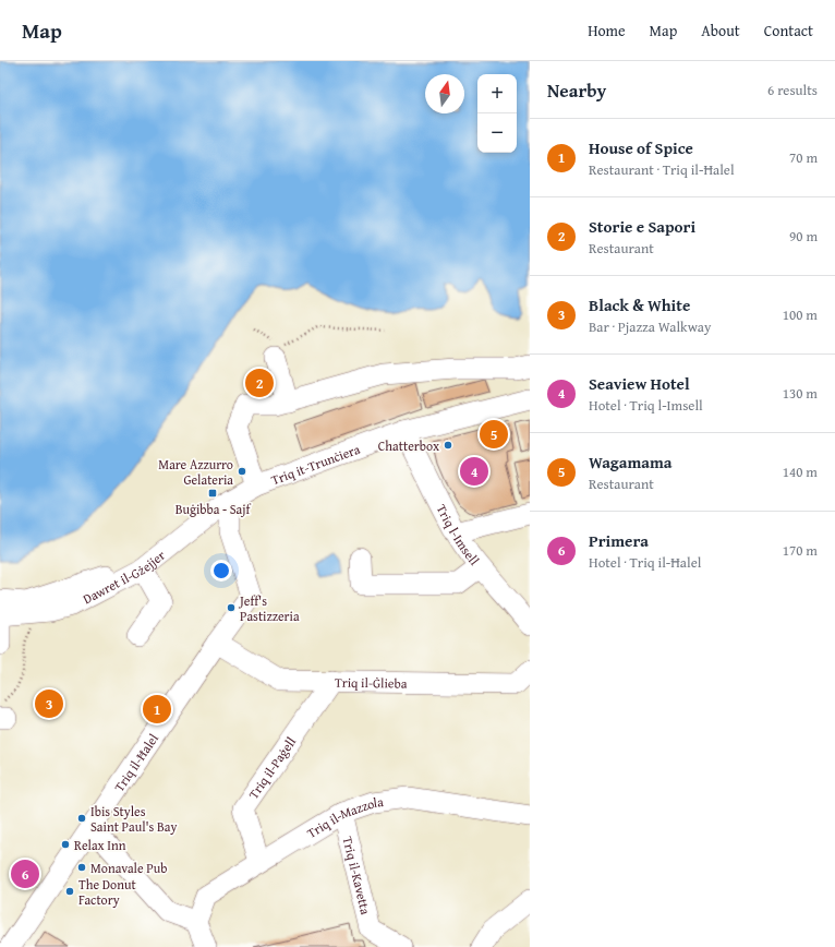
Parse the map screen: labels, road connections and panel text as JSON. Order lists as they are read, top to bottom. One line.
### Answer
{"streets":{"street":["Triq it-Trunċiera","Triq l-Imsell","Dawret il-Gżejjer","Triq il-Ġlieba","Triq il-Ħalel","Triq il-Paġell","Triq il-Mazzola","Triq il-Kavetta"]},"crossings":[["Triq it-Trunċiera","Triq l-Imsell"],["Triq it-Trunċiera","Dawret il-Gżejjer"],["Triq it-Trunċiera","Triq il-Ħalel"],["Dawret il-Gżejjer","Triq il-Ħalel"],["Triq il-Ġlieba","Triq il-Ħalel"],["Triq il-Ġlieba","Triq il-Paġell"],["Triq il-Paġell","Triq il-Mazzola"],["Triq il-Mazzola","Triq il-Kavetta"]],"places":{"other":["Chatterbox","Mare Azzurro Gelateria","Jeff's Pastizzeria","Ibis Styles Saint Paul's Bay","Relax Inn","Monavale Pub","The Donut Factory"],"transit":["Buġibba - Sajf"]},"north":"top","page":{"header":"Map","nav":["Home","Map","About","Contact"],"heading":["Nearby","6 results"],"map_buttons":["+","−"],"list":[{"mark":"1","name":"House of Spice","note":"Restaurant · Triq il-Ħalel","value":"70 m"},{"mark":"2","name":"Storie e Sapori","note":"Restaurant","value":"90 m"},{"mark":"3","name":"Black & White","note":"Bar · Pjazza Walkway","value":"100 m"},{"mark":"4","name":"Seaview Hotel","note":"Hotel · Triq l-Imsell","value":"130 m"},{"mark":"5","name":"Wagamama","note":"Restaurant","value":"140 m"},{"mark":"6","name":"Primera","note":"Hotel · Triq il-Ħalel","value":"170 m"}],"pins":["2","5","4","3","1","6"]}}
